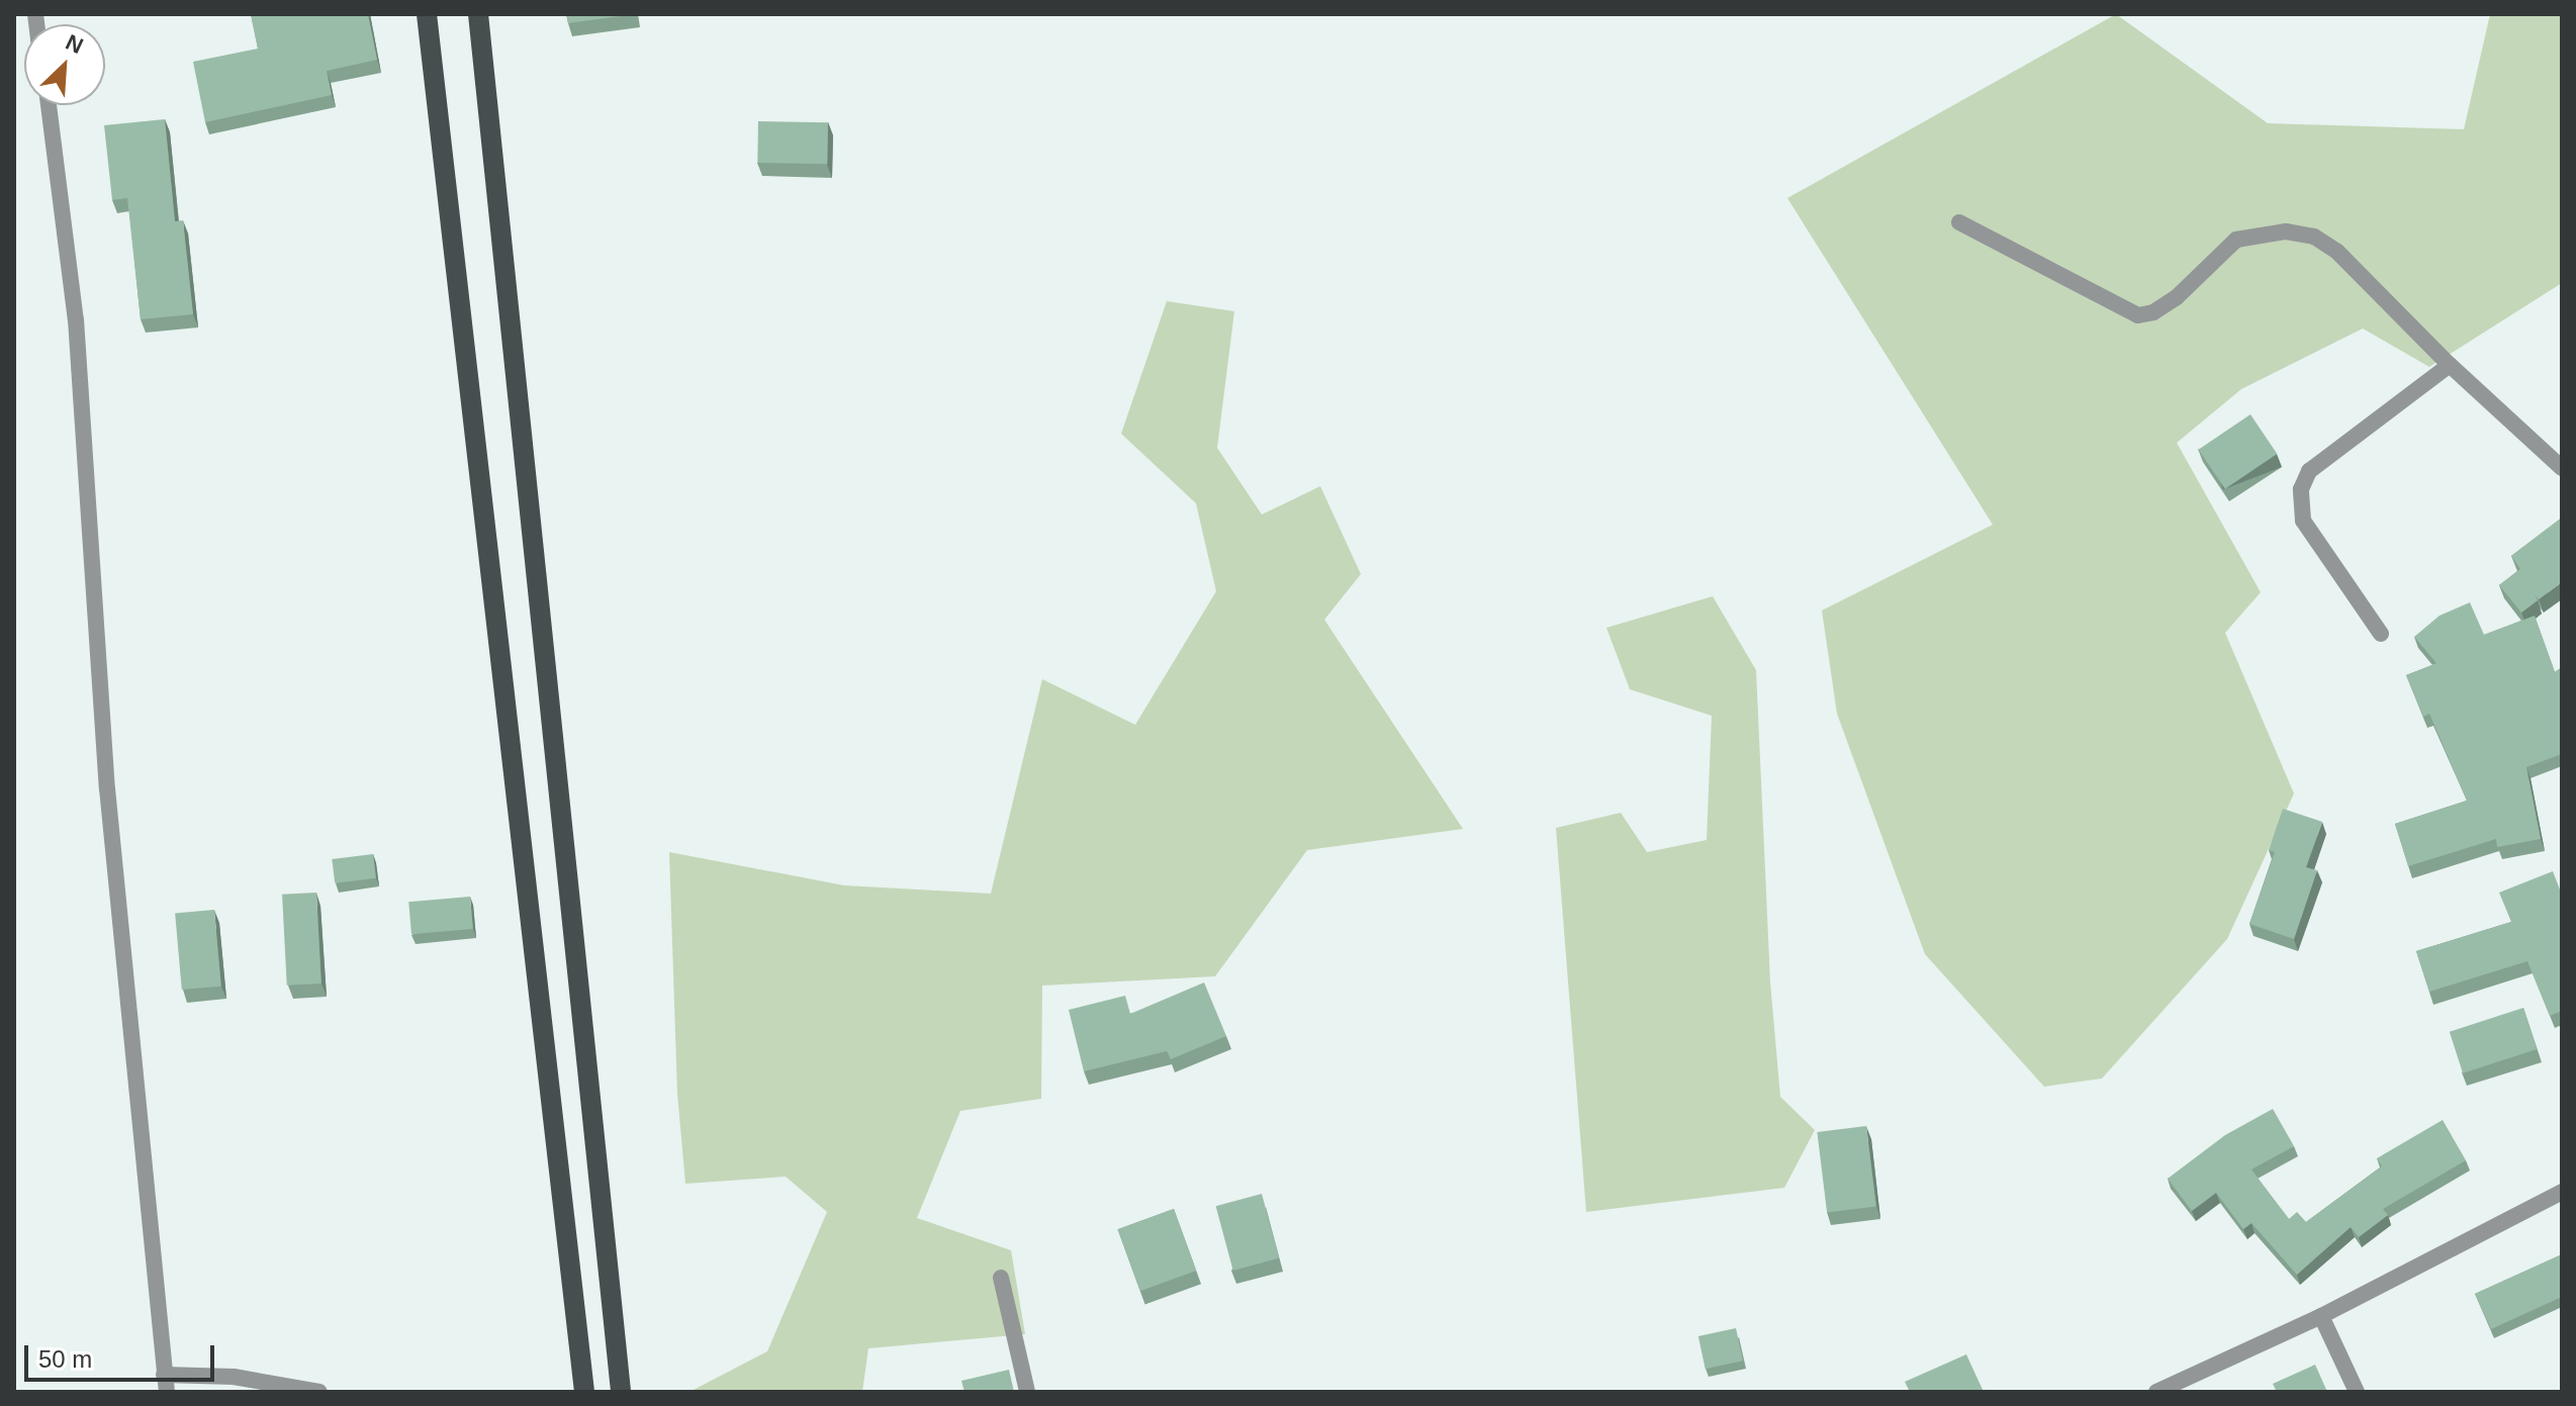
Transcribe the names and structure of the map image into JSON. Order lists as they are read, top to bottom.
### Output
{
  "scale_bar": "50 m",
  "north": "top right"
}
